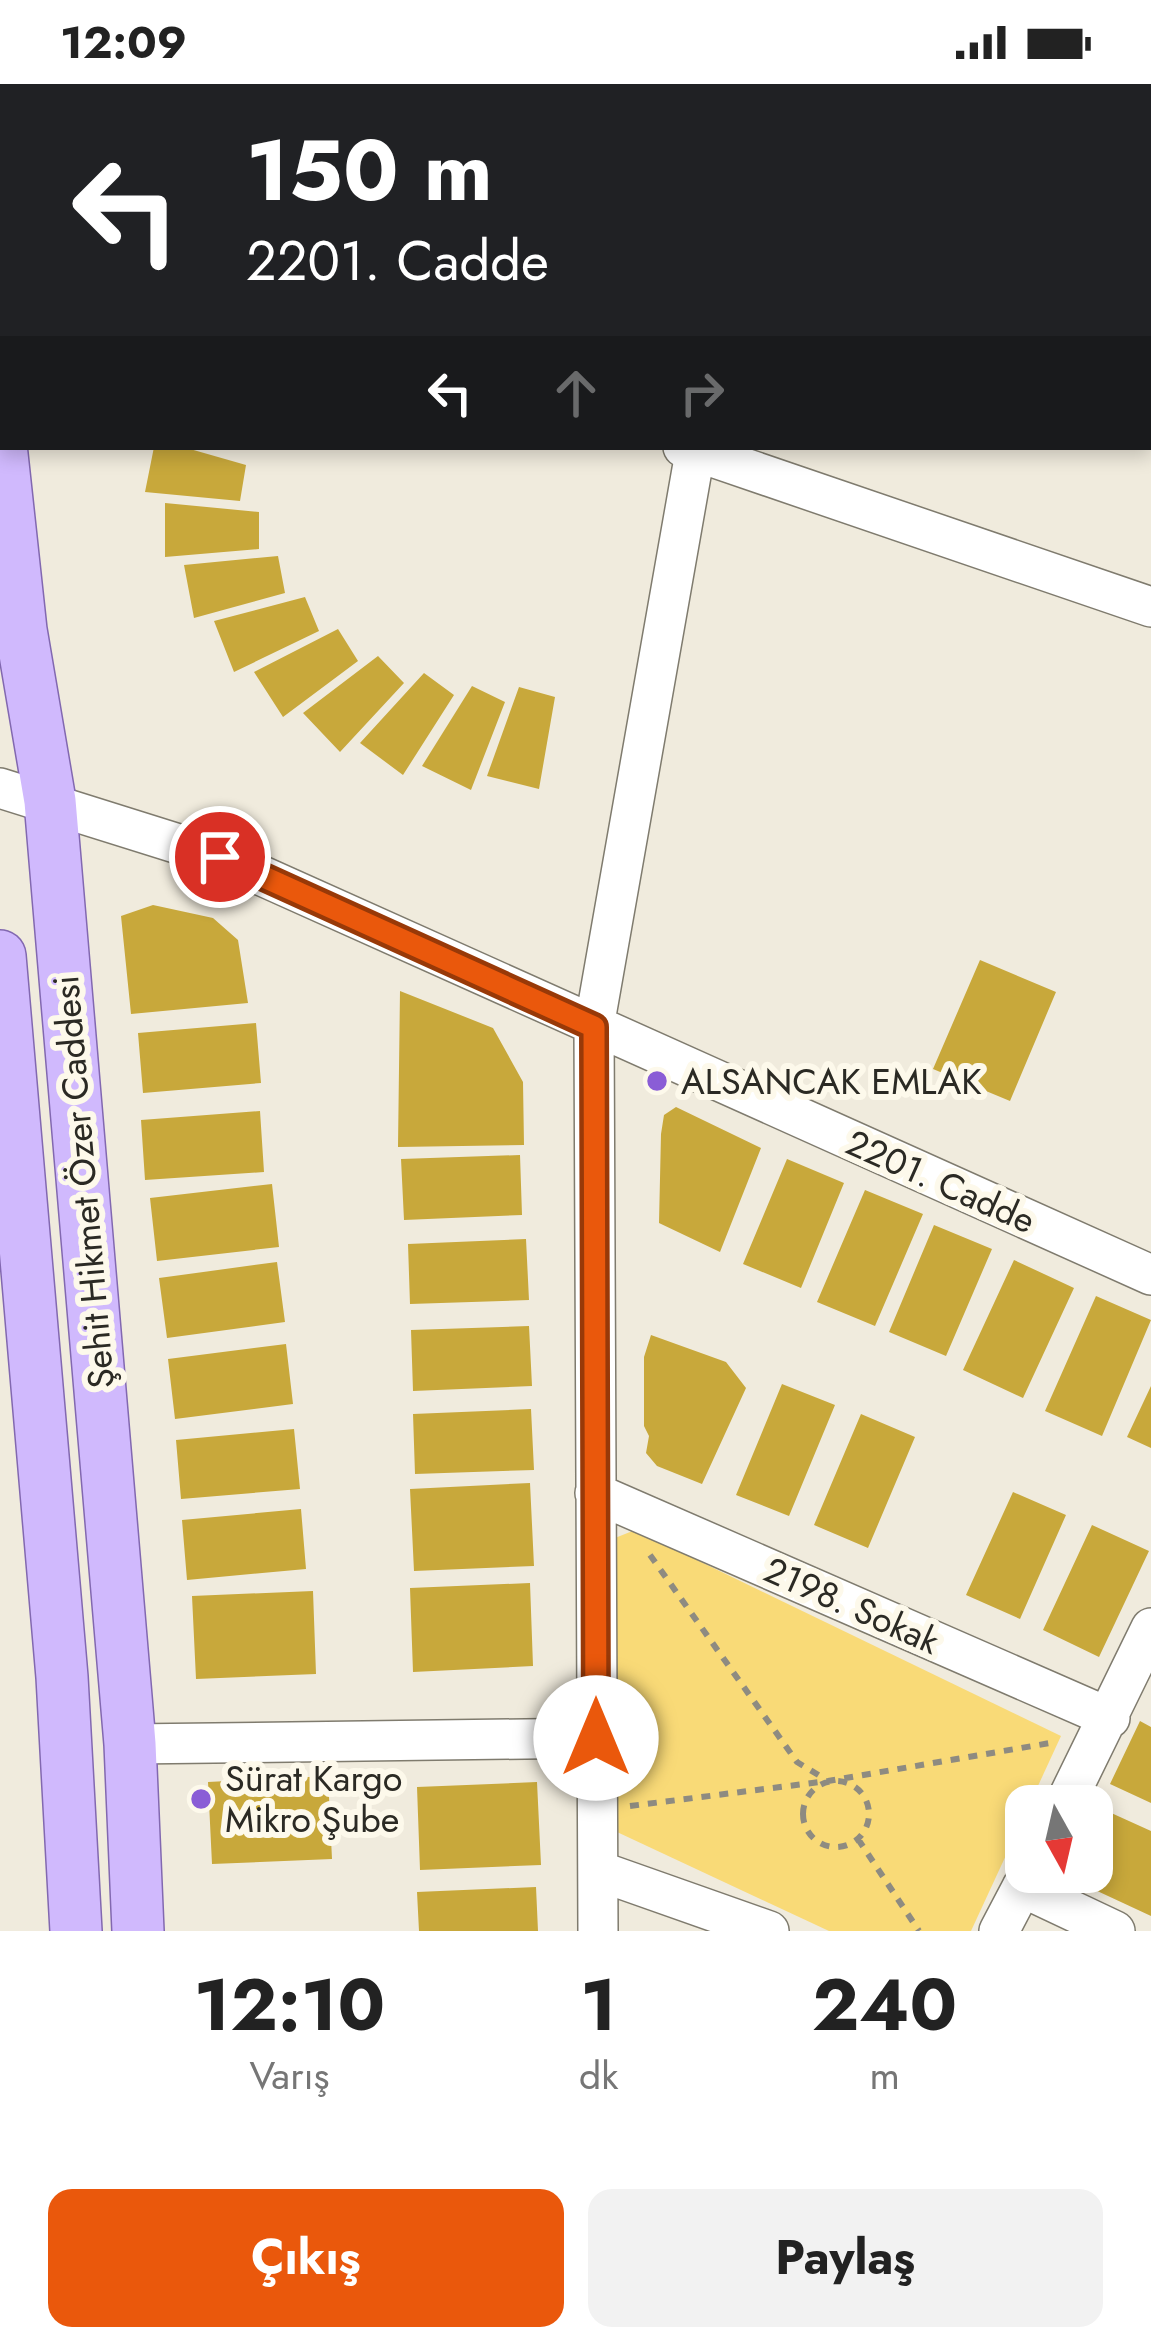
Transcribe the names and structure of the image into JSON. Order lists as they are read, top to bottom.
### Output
{
  "streets": {
    "main road": ["Şehit Hikmet Özer Caddesi"],
    "street": ["2201. Cadde", "2198. Sokak"]
  },
  "crossings": [
    ["2201. Cadde", "Şehit Hikmet Özer Caddesi"]
  ],
  "places": ["ALSANCAK EMLAK", "Sürat Kargo Mikro Şube"],
  "north": "bottom",
  "page": {
    "status": "12:09",
    "turn": ["150 m", "2201. Cadde"],
    "eta": [
      "12:10",
      "Varış",
      "1",
      "dk",
      "240",
      "m"
    ],
    "buttons": ["Çıkış", "Paylaş"]
  }
}
